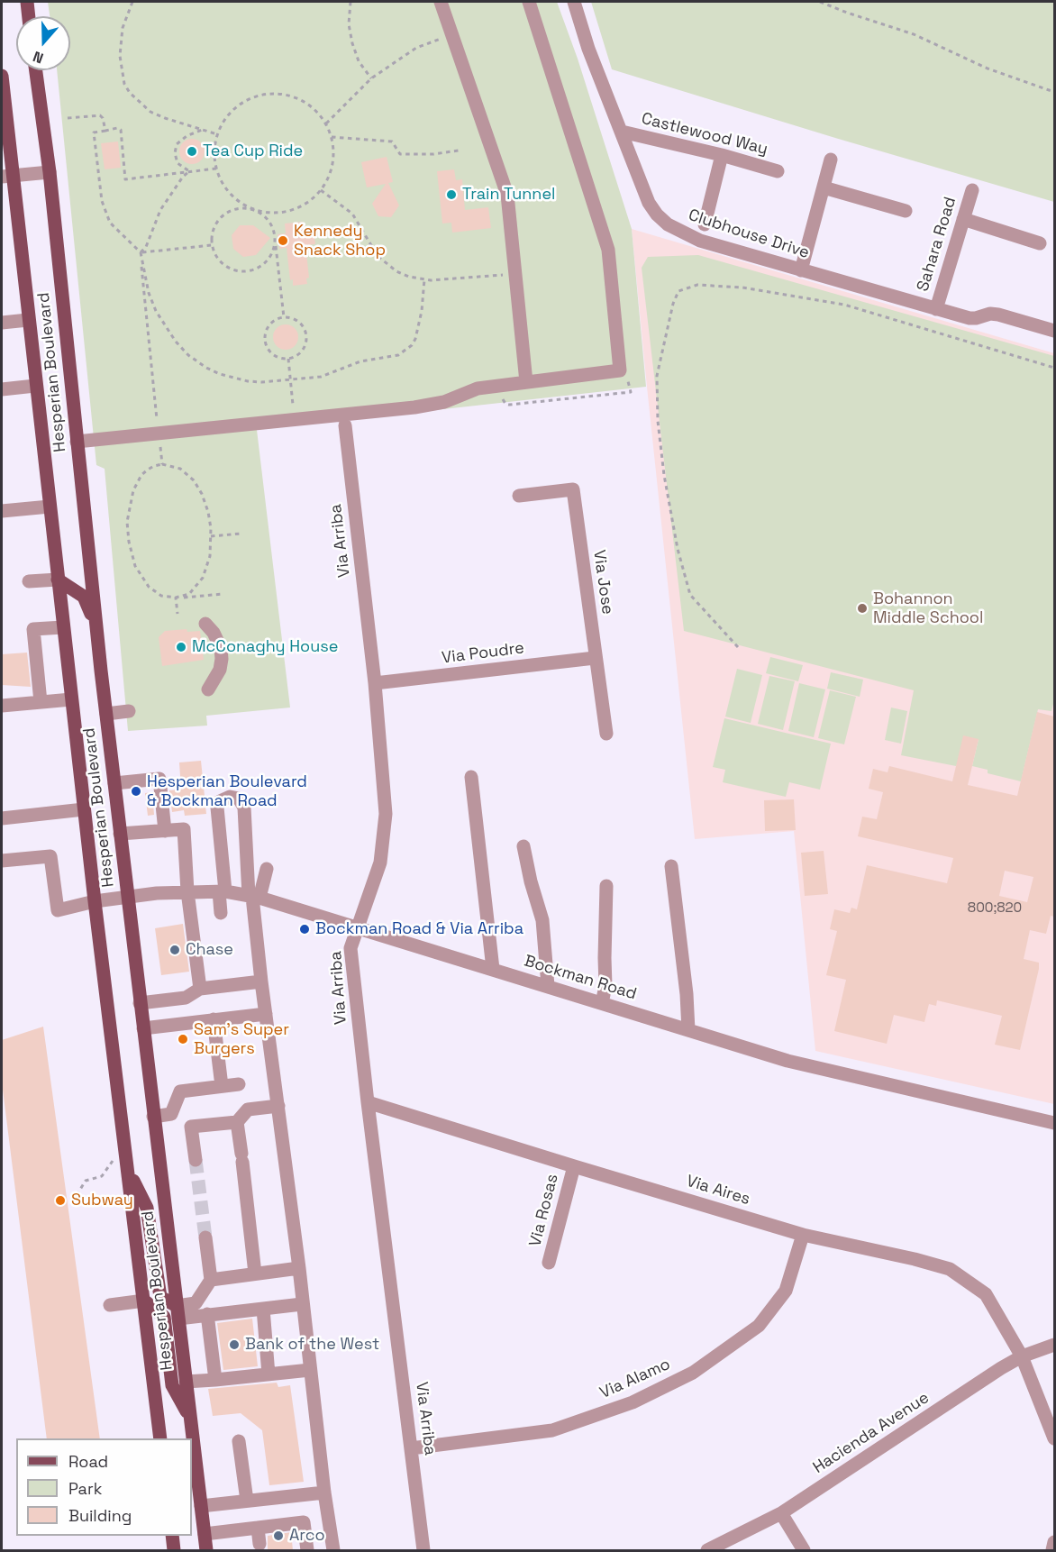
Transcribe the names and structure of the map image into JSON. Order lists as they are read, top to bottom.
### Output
{
  "streets": {
    "main road": ["Hesperian Boulevard"],
    "street": [
      "Castlewood Way",
      "Clubhouse Drive",
      "Sahara Road",
      "Via Arriba",
      "Via Jose",
      "Via Poudre",
      "Bockman Road",
      "Via Aires",
      "Via Rosas",
      "Via Alamo",
      "Hacienda Avenue"
    ]
  },
  "crossings": [
    ["Castlewood Way", "Clubhouse Drive"],
    ["Clubhouse Drive", "Sahara Road"],
    ["Hesperian Boulevard", "Bockman Road"],
    ["Via Arriba", "Via Poudre"],
    ["Via Arriba", "Bockman Road"],
    ["Via Arriba", "Via Aires"],
    ["Via Arriba", "Via Alamo"],
    ["Via Jose", "Via Poudre"],
    ["Via Aires", "Via Rosas"],
    ["Via Aires", "Via Alamo"],
    ["Via Aires", "Hacienda Avenue"]
  ],
  "places": [
    "Tea Cup Ride",
    "Train Tunnel",
    "Kennedy Snack Shop",
    "Bohannon Middle School",
    "McConaghy House",
    "Hesperian Boulevard & Bockman Road",
    "Bockman Road & Via Arriba",
    "Chase",
    "Sam's Super Burgers",
    "Subway",
    "Bank of the West",
    "Arco"
  ],
  "house_numbers": ["800;820"],
  "legend": ["Road", "Park", "Building"],
  "north": "bottom"
}
